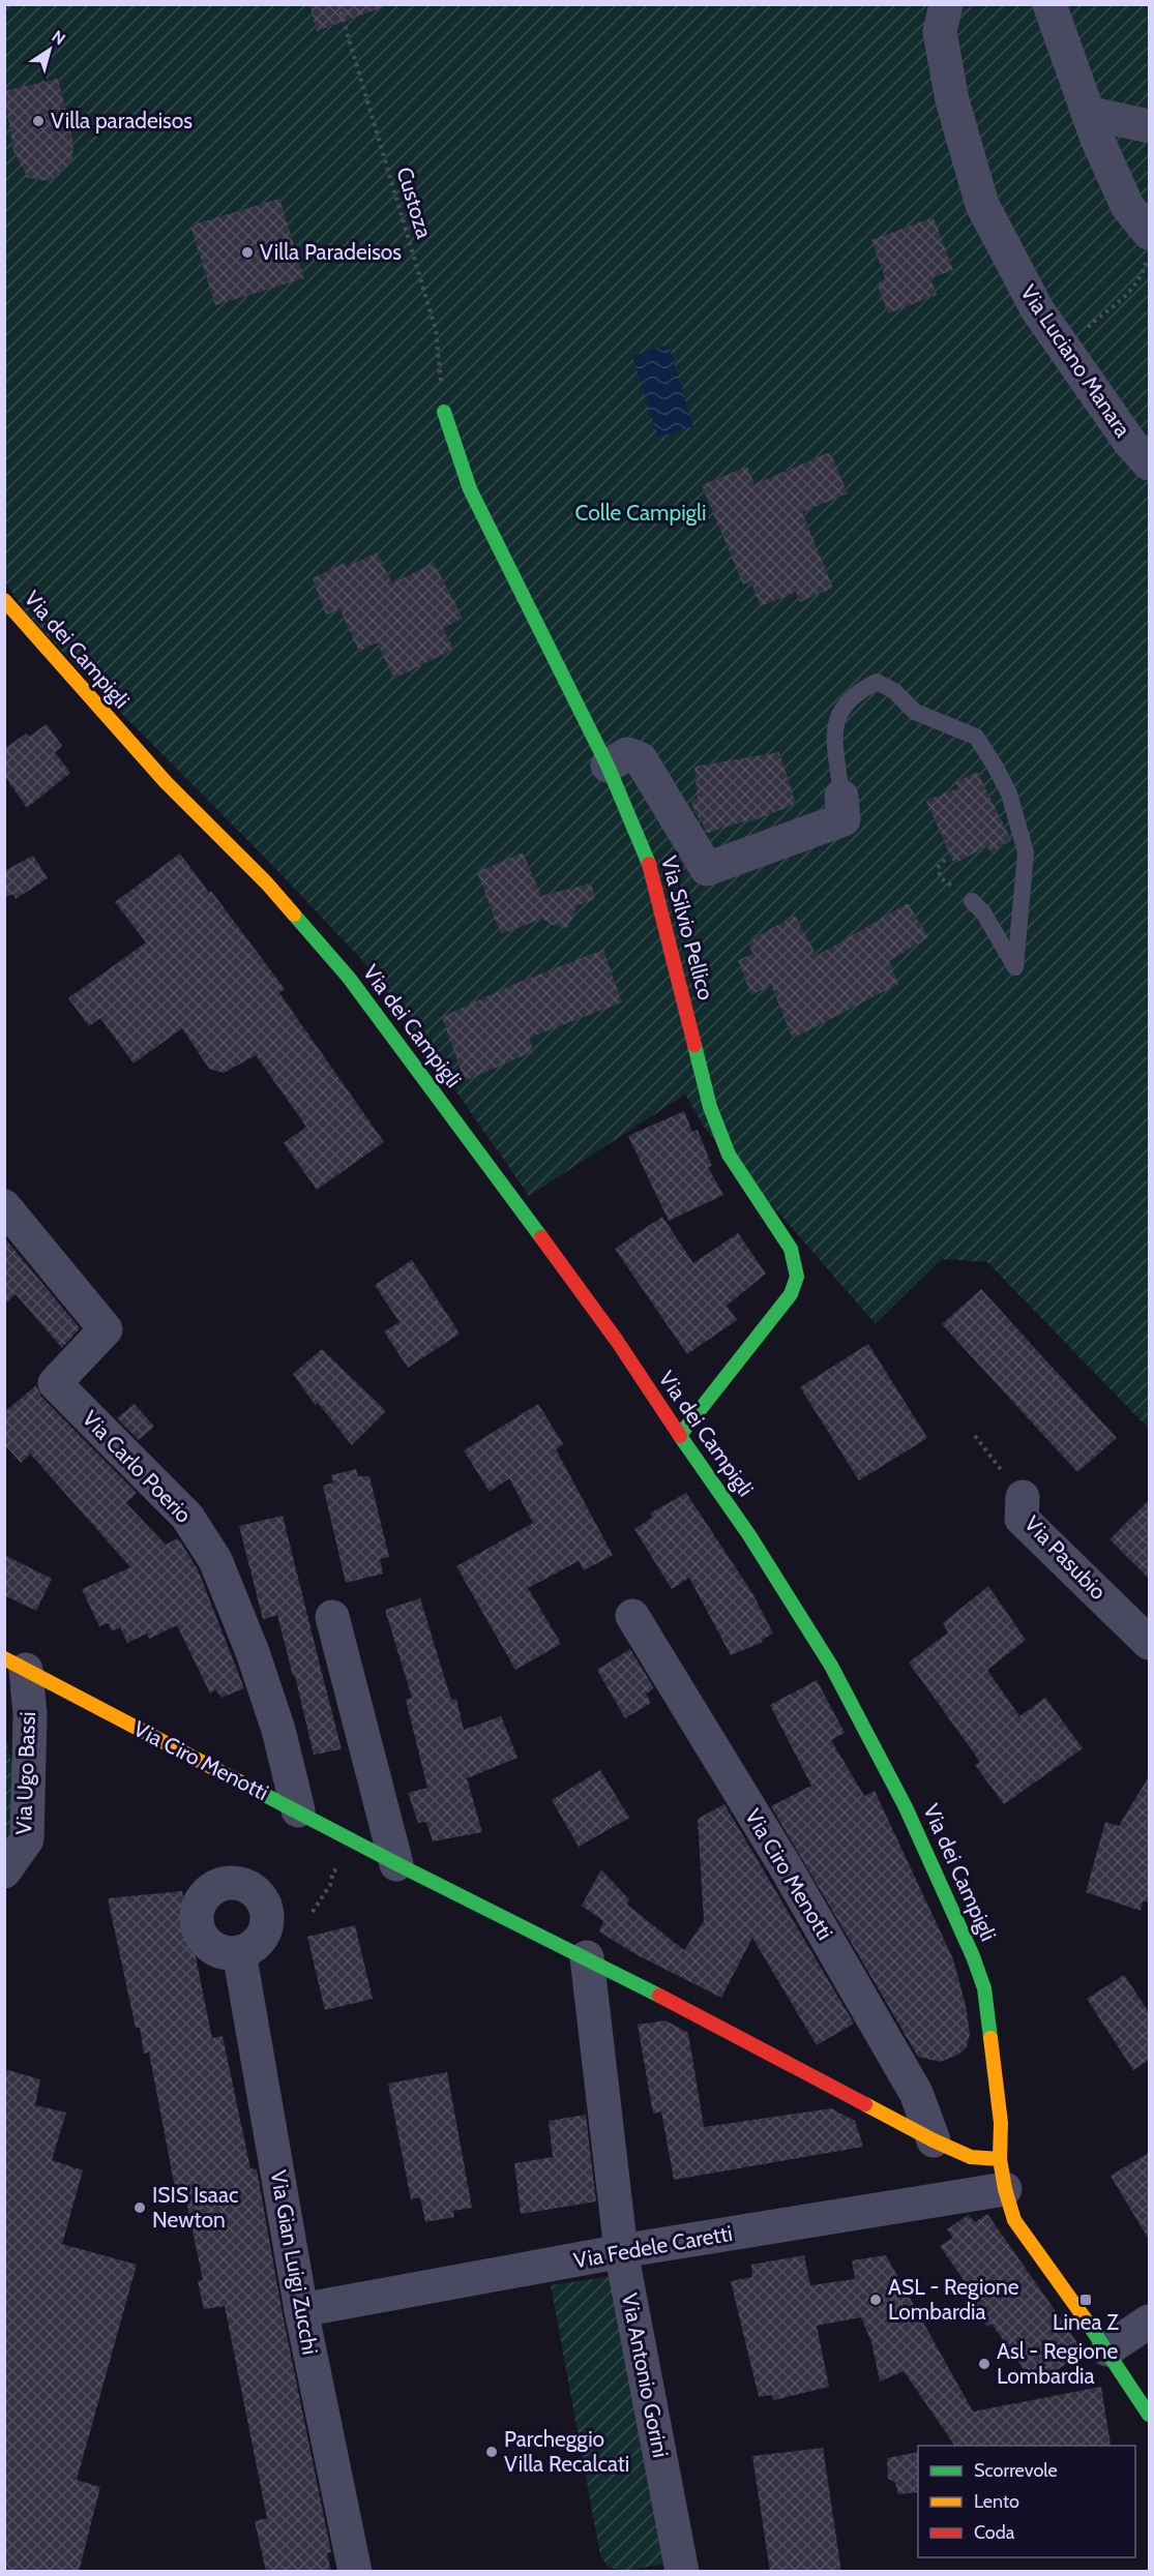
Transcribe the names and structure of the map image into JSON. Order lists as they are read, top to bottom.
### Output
{
  "streets": {
    "street": [
      "Via Luciano Manara",
      "Via dei Campigli",
      "Via Silvio Pellico",
      "Via Carlo Poerio",
      "Via Pasubio",
      "Via Ciro Menotti",
      "Via Ugo Bassi",
      "Via Fedele Caretti",
      "Via Gian Luigi Zucchi",
      "Via Antonio Gorini"
    ],
    "path": ["Custoza"]
  },
  "crossings": [
    ["Custoza", "Via Silvio Pellico"],
    ["Via dei Campigli", "Via Silvio Pellico"],
    ["Via dei Campigli", "Via Ciro Menotti"],
    ["Via dei Campigli", "Via Fedele Caretti"],
    ["Via Carlo Poerio", "Via Ciro Menotti"],
    ["Via Ciro Menotti", "Via Ugo Bassi"],
    ["Via Ciro Menotti", "Via Fedele Caretti"],
    ["Via Ciro Menotti", "Via Antonio Gorini"],
    ["Via Fedele Caretti", "Via Gian Luigi Zucchi"],
    ["Via Fedele Caretti", "Via Antonio Gorini"]
  ],
  "parks": ["Colle Campigli"],
  "places": {
    "other": [
      "Villa paradeisos",
      "Villa Paradeisos",
      "ISIS Isaac Newton",
      "ASL - Regione Lombardia",
      "Asl - Regione Lombardia",
      "Parcheggio Villa Recalcati"
    ],
    "transit": ["Linea Z"]
  },
  "legend": ["Scorrevole", "Lento", "Coda"],
  "north": "top right"
}
